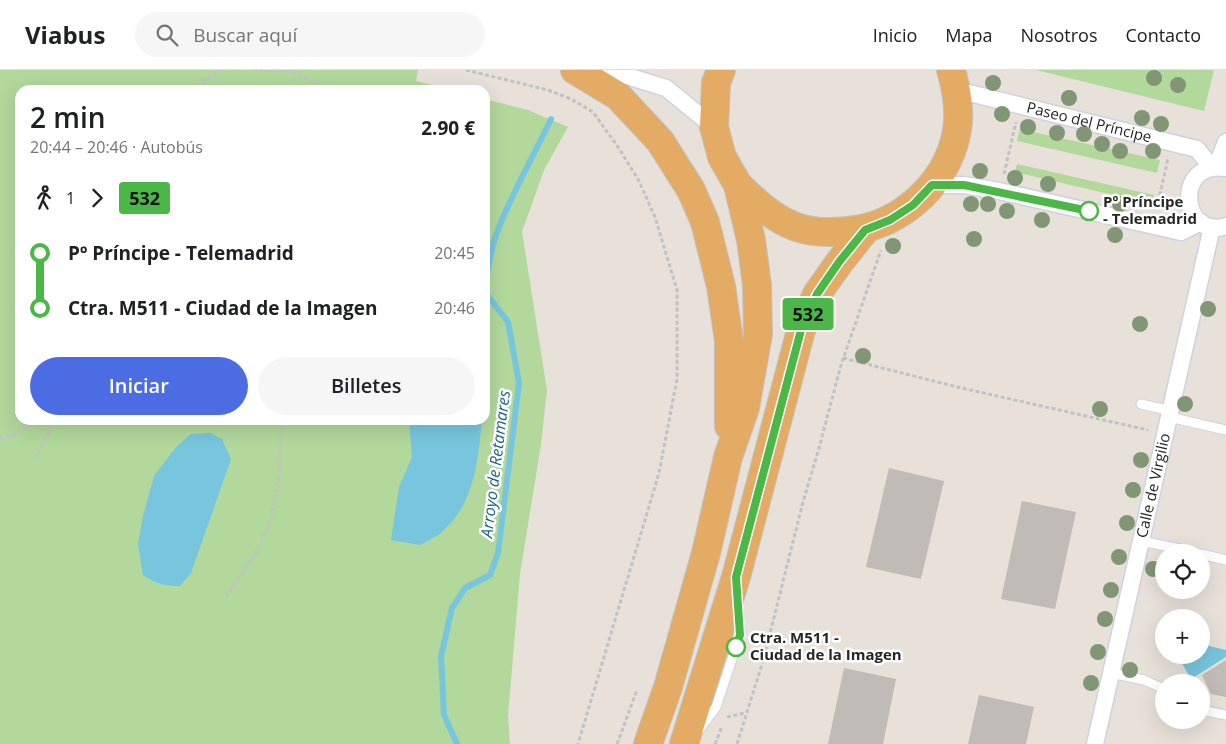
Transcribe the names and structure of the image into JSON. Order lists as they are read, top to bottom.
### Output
{
  "streets": {
    "street": ["Paseo del Príncipe", "Calle de Virgilio"]
  },
  "water": ["Arroyo de Retamares"],
  "places": ["Pº Príncipe - Telemadrid", "Ctra. M511 - Ciudad de la Imagen"],
  "lines": ["bus line 532"],
  "page": {
    "header": "Viabus",
    "search": "Buscar aquí",
    "nav": [
      "Inicio",
      "Mapa",
      "Nosotros",
      "Contacto"
    ],
    "on_map": "532",
    "heading": ["2 min", "20:44 – 20:46 · Autobús", "2.90 €"],
    "legs": ["1", "532"],
    "list": [
      {
        "name": "Pº Príncipe - Telemadrid",
        "value": "20:45"
      },
      {
        "name": "Ctra. M511 - Ciudad de la Imagen",
        "value": "20:46"
      }
    ],
    "buttons": ["Iniciar", "Billetes"],
    "map_buttons": ["+", "−"]
  }
}
